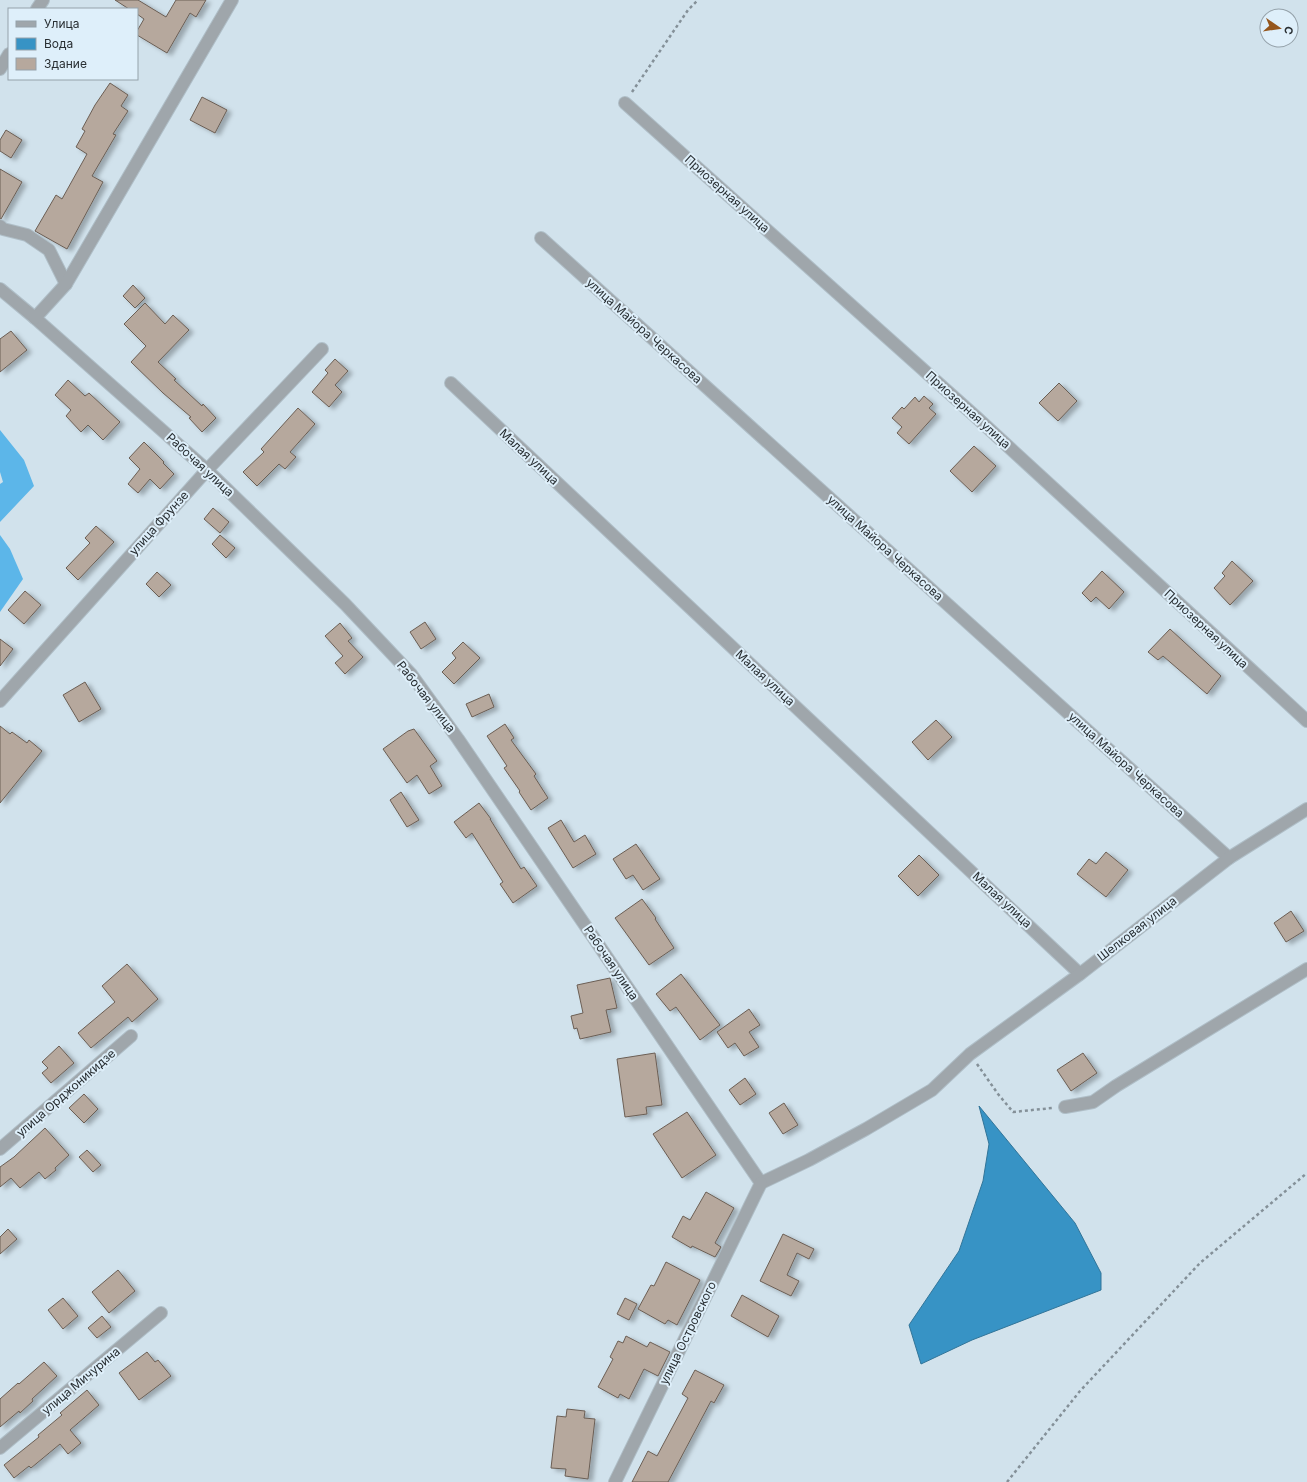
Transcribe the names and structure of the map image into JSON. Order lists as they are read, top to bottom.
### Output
{
  "streets": {
    "street": [
      "Приозерная улица",
      "улица Майора Черкасова",
      "Малая улица",
      "Рабочая улица",
      "улица Фрунзе",
      "Шелковая улица",
      "улица Орджоникидзе",
      "улица Островского",
      "улица Мичурина"
    ]
  },
  "crossings": [
    ["улица Майора Черкасова", "Шелковая улица"],
    ["Малая улица", "Шелковая улица"],
    ["Рабочая улица", "улица Фрунзе"],
    ["Рабочая улица", "Шелковая улица"],
    ["Рабочая улица", "улица Островского"],
    ["Шелковая улица", "улица Островского"]
  ],
  "legend": ["Улица", "Вода", "Здание"],
  "north": "right"
}
